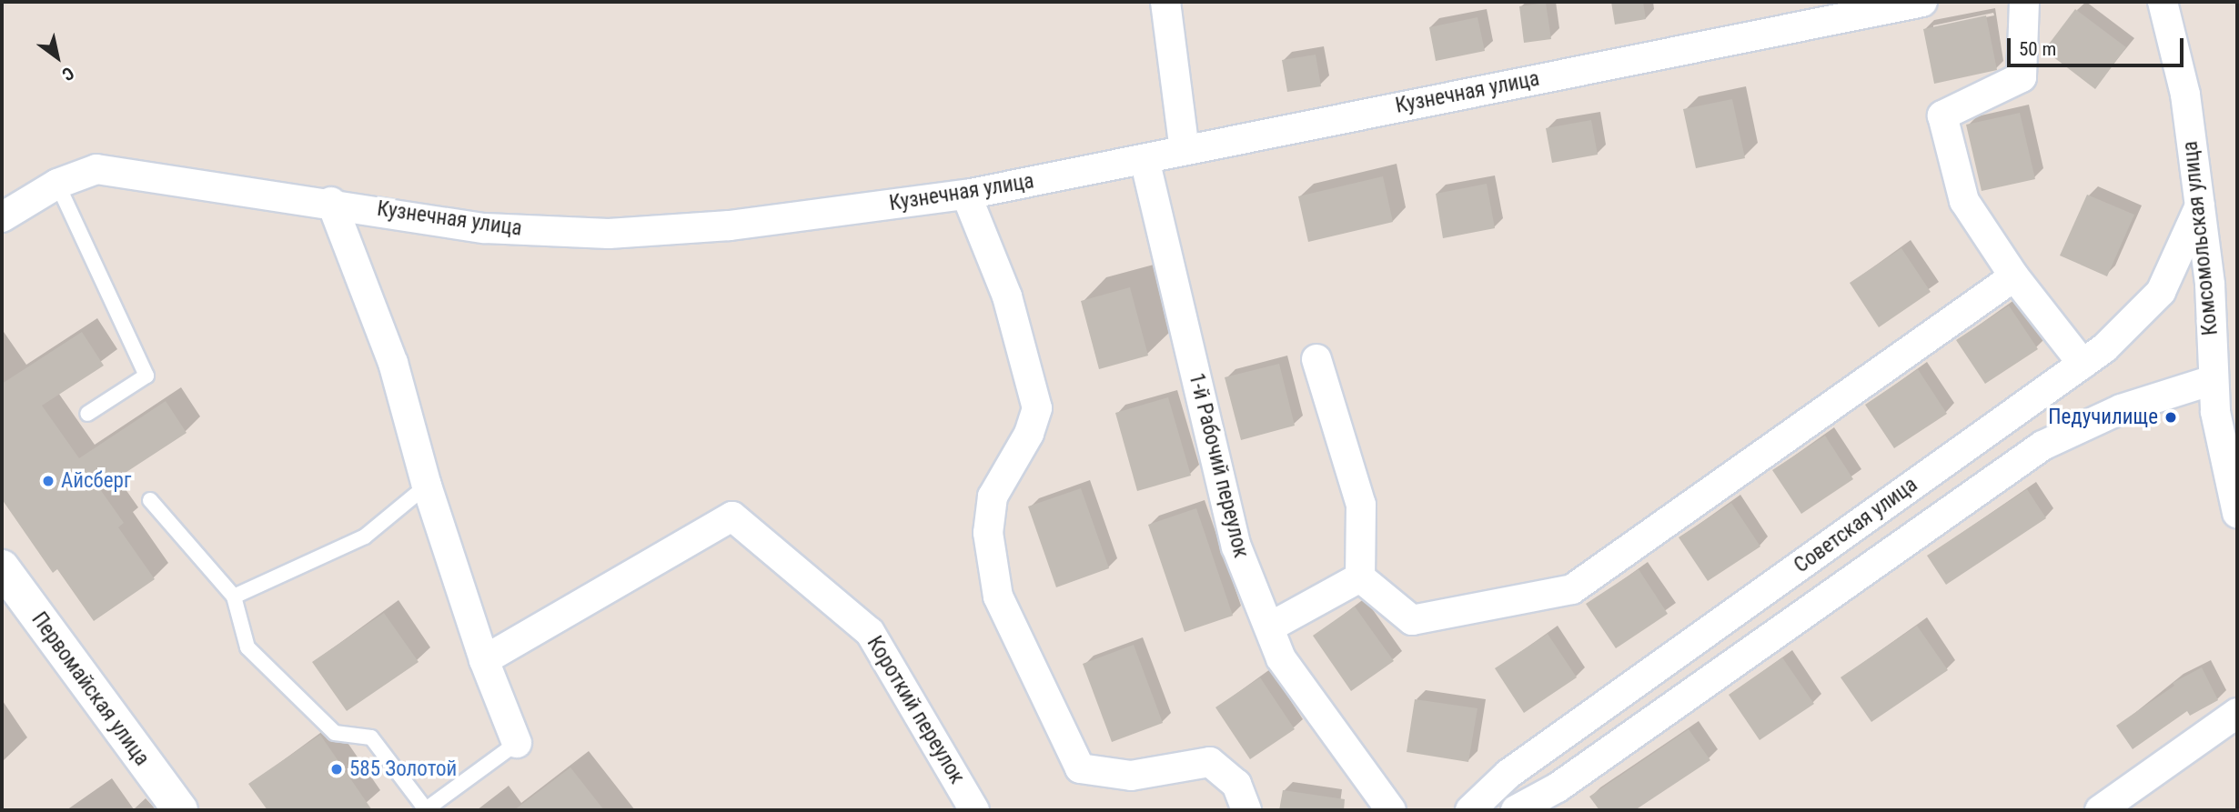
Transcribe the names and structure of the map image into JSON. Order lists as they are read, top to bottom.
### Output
{
  "streets": {
    "main road": ["Первомайская улица"],
    "street": [
      "Кузнечная улица",
      "Комсомольская улица",
      "1-й Рабочий переулок",
      "Советская улица",
      "Короткий переулок"
    ]
  },
  "crossings": [
    ["Кузнечная улица", "1-й Рабочий переулок"],
    ["Комсомольская улица", "Советская улица"]
  ],
  "places": ["Педучилище", "Айсберг", "585 Золотой"],
  "scale_bar": "50 m",
  "north": "bottom right"
}
